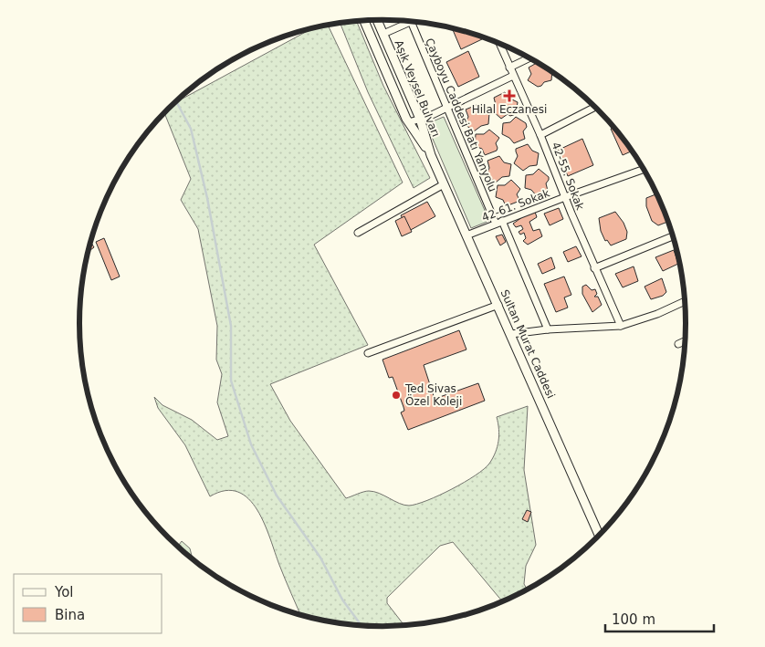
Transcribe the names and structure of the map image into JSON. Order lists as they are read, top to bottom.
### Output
{
  "streets": {
    "street": [
      "Aşık Veysel Bulvarı",
      "Çayboyu Caddesi Batı Yanyolu",
      "42-55. Sokak",
      "42-61. Sokak",
      "Sultan Murat Caddesi"
    ]
  },
  "crossings": [
    ["Aşık Veysel Bulvarı", "Sultan Murat Caddesi"],
    ["Çayboyu Caddesi Batı Yanyolu", "42-61. Sokak"],
    ["42-55. Sokak", "42-61. Sokak"],
    ["42-61. Sokak", "Sultan Murat Caddesi"]
  ],
  "places": {
    "health": ["Hilal Eczanesi"],
    "other": ["Ted Sivas Özel Koleji"]
  },
  "legend": ["Yol", "Bina"],
  "scale_bar": "100 m"
}
